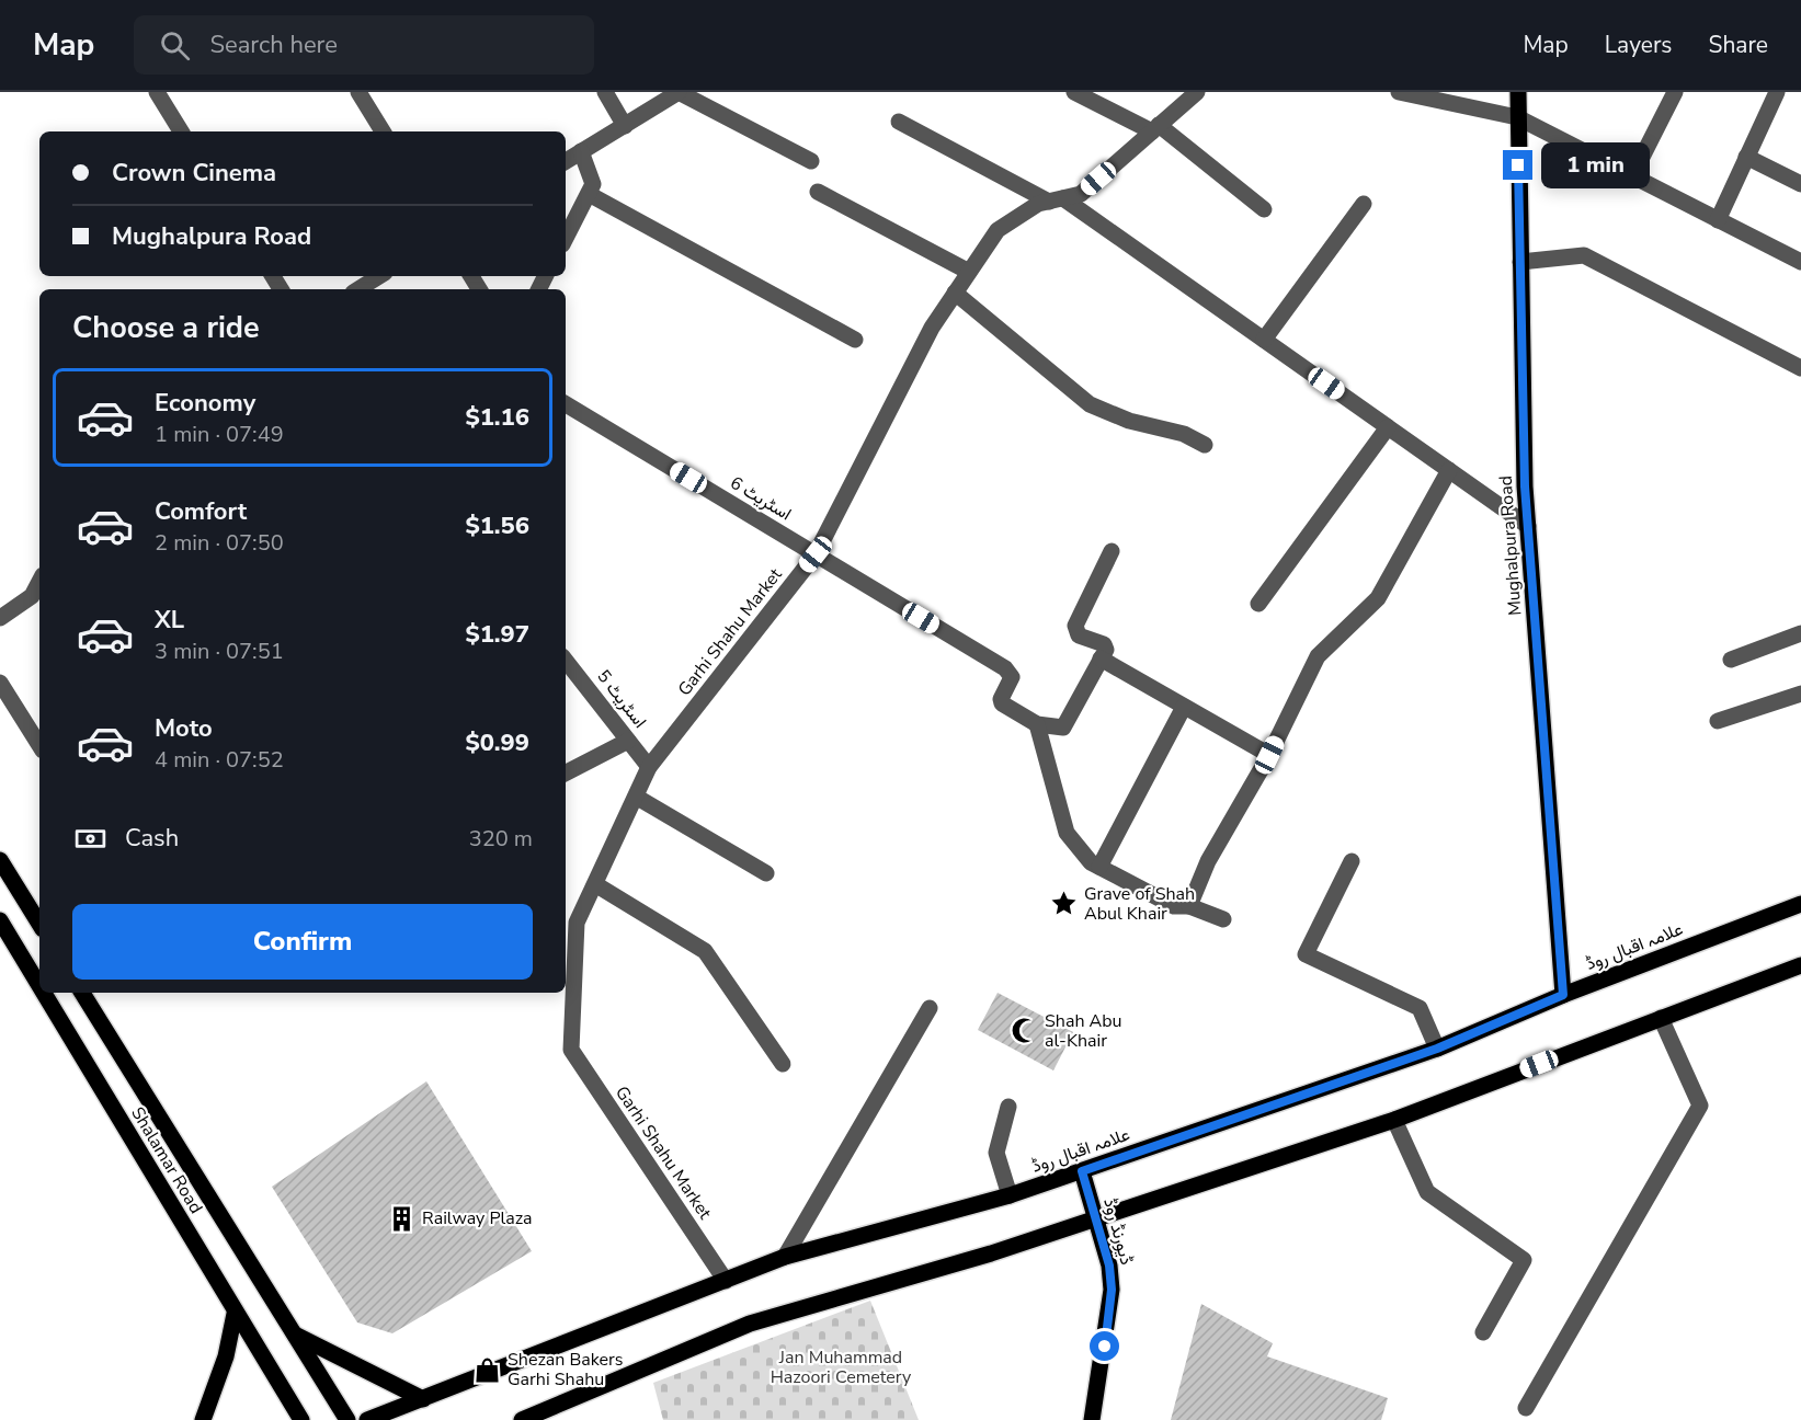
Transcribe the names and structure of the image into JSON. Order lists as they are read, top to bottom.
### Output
{
  "streets": {
    "main road": [
      "Mughalpura Road",
      "علامہ اقبال روڈ",
      "Shalamar Road",
      "ڈیورنڈ روڈ"
    ],
    "street": ["اسٹریٹ 6", "Garhi Shahu Market", "اسٹریٹ 5"]
  },
  "crossings": [
    ["اسٹریٹ 6", "Garhi Shahu Market"],
    ["Mughalpura Road", "علامہ اقبال روڈ"],
    ["Garhi Shahu Market", "اسٹریٹ 5"],
    ["Garhi Shahu Market", "علامہ اقبال روڈ"],
    ["علامہ اقبال روڈ", "ڈیورنڈ روڈ"]
  ],
  "parks": ["Jan Muhammad Hazoori Cemetery"],
  "places": {
    "place": ["Grave of Shah Abul Khair"],
    "mosque": ["Shah Abu al-Khair"],
    "building": ["Railway Plaza"],
    "shop": ["Shezan Bakers Garhi Shahu"]
  },
  "page": {
    "header": "Map",
    "search": "Search here",
    "nav": ["Map", "Layers", "Share"],
    "banner": ["Crown Cinema", "Mughalpura Road"],
    "bubble": "1 min",
    "heading": "Choose a ride",
    "list": [
      {
        "name": "Economy",
        "note": "1 min · 07:49",
        "value": "$1.16"
      },
      {
        "name": "Comfort",
        "note": "2 min · 07:50",
        "value": "$1.56"
      },
      {
        "name": "XL",
        "note": "3 min · 07:51",
        "value": "$1.97"
      },
      {
        "name": "Moto",
        "note": "4 min · 07:52",
        "value": "$0.99"
      }
    ],
    "pay": ["Cash", "320 m"],
    "buttons": "Confirm"
  }
}
